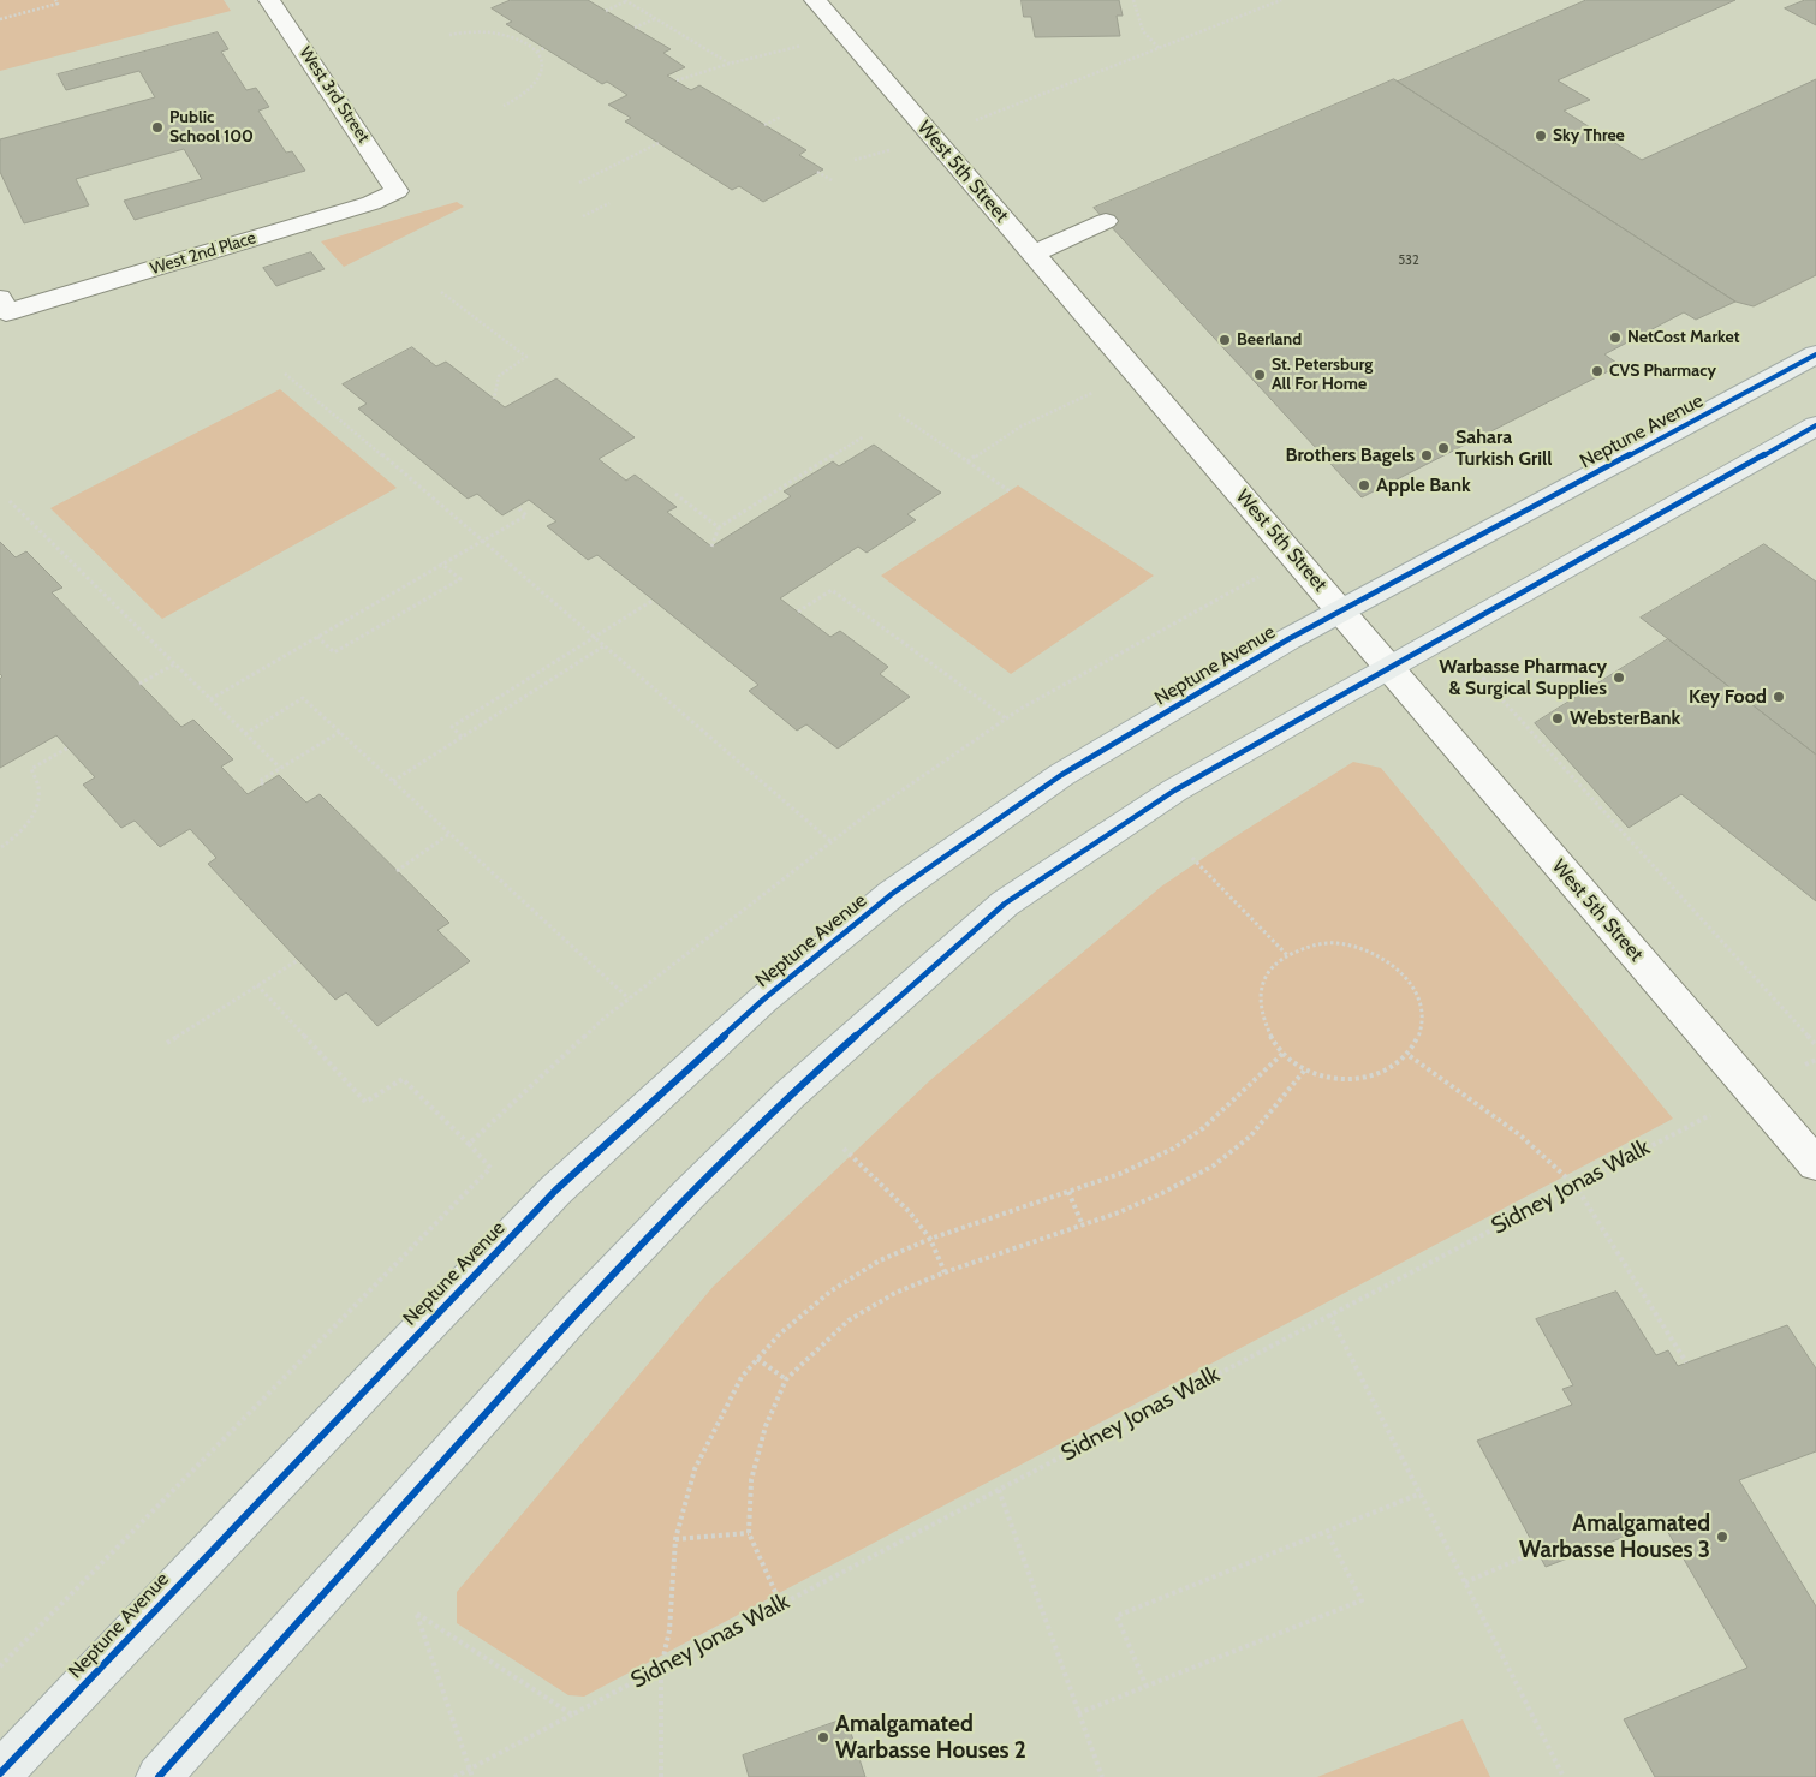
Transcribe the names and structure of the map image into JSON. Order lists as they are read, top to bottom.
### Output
{
  "streets": {
    "main road": ["Neptune Avenue"],
    "street": ["West 3rd Street", "West 5th Street", "West 2nd Place"],
    "path": ["Sidney Jonas Walk"]
  },
  "crossings": [
    ["West 3rd Street", "West 2nd Place"],
    ["West 5th Street", "Neptune Avenue"]
  ],
  "places": [
    "Public School 100",
    "Sky Three",
    "NetCost Market",
    "Beerland",
    "CVS Pharmacy",
    "St. Petersburg All For Home",
    "Sahara Turkish Grill",
    "Brothers Bagels",
    "Apple Bank",
    "Warbasse Pharmacy & Surgical Supplies",
    "Key Food",
    "WebsterBank",
    "Amalgamated Warbasse Houses 3",
    "Amalgamated Warbasse Houses 2"
  ],
  "house_numbers": ["532"]
}
